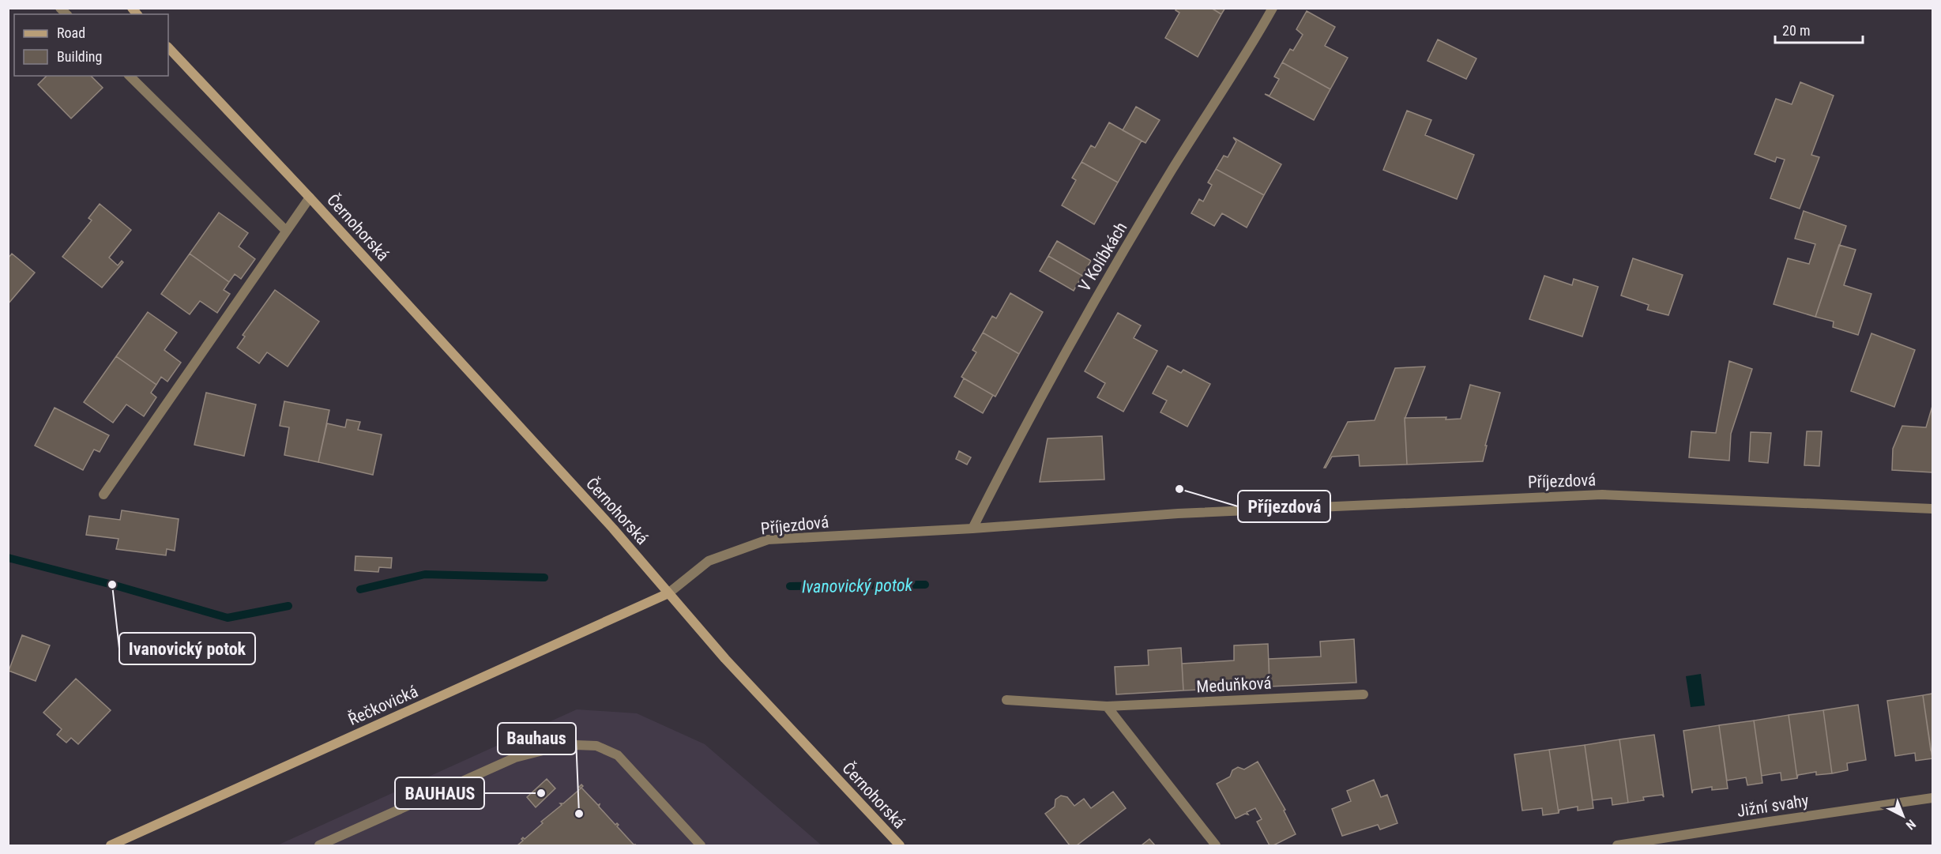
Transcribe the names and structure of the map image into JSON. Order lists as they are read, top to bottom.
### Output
{
  "streets": {
    "street": [
      "Černohorská",
      "V Kolíbkách",
      "Příjezdová",
      "Meduňková",
      "Řečkovická",
      "Jižní svahy"
    ]
  },
  "crossings": [
    ["Černohorská", "Příjezdová"],
    ["Černohorská", "Řečkovická"],
    ["V Kolíbkách", "Příjezdová"],
    ["Příjezdová", "Řečkovická"]
  ],
  "water": ["Ivanovický potok"],
  "places": [
    "Příjezdová",
    "Ivanovický potok",
    "BAUHAUS",
    "Bauhaus"
  ],
  "legend": ["Road", "Building"],
  "scale_bar": "20 m",
  "north": "bottom right"
}
